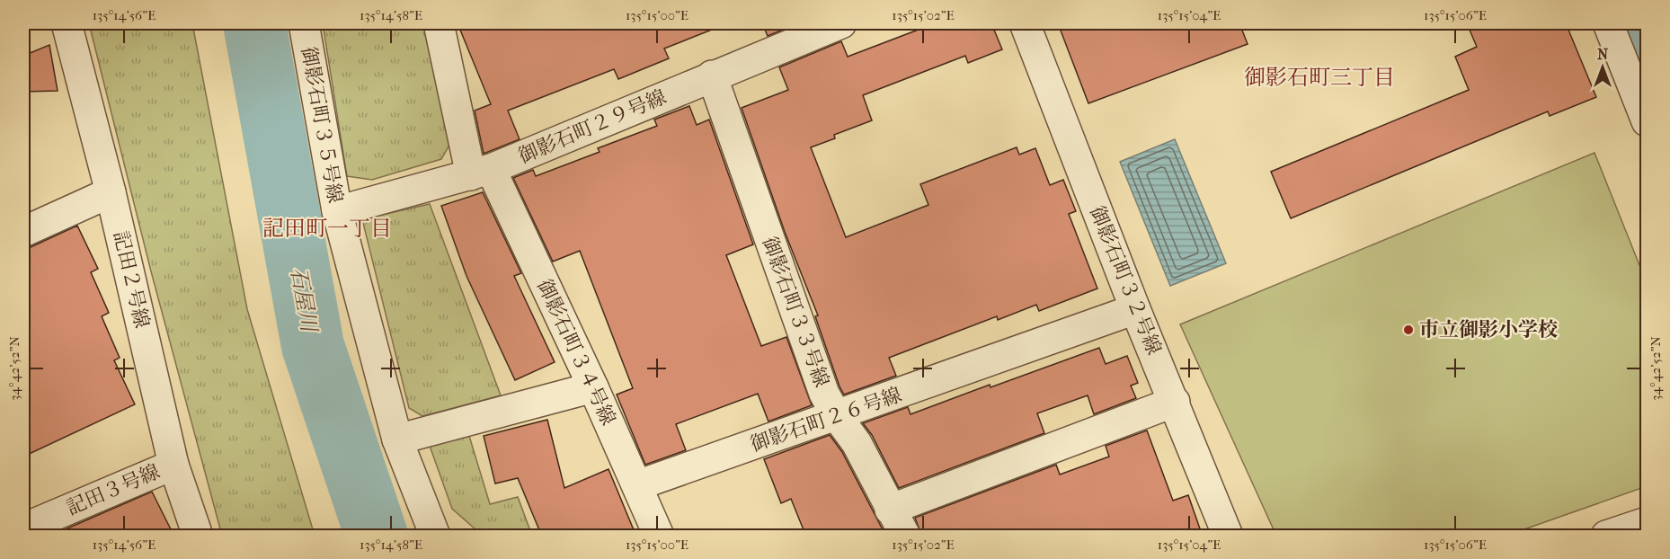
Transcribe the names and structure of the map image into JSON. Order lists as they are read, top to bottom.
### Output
{
  "streets": {
    "street": [
      "御影石町３５号線",
      "御影石町２９号線",
      "記田２号線",
      "御影石町３２号線",
      "御影石町３３号線",
      "御影石町３４号線",
      "御影石町２６号線",
      "記田３号線"
    ]
  },
  "crossings": [
    ["御影石町３５号線", "御影石町２９号線"],
    ["御影石町２９号線", "御影石町３３号線"],
    ["御影石町２９号線", "御影石町３４号線"],
    ["記田２号線", "記田３号線"],
    ["御影石町３２号線", "御影石町２６号線"],
    ["御影石町３３号線", "御影石町２６号線"],
    ["御影石町３４号線", "御影石町２６号線"]
  ],
  "districts": ["御影石町三丁目", "記田町一丁目"],
  "water": ["石屋川"],
  "places": ["市立御影小学校"],
  "north": "top",
  "coordinates": [
    "135°14'56\"E",
    "135°14'58\"E",
    "135°15'00\"E",
    "135°15'02\"E",
    "135°15'04\"E",
    "135°15'06\"E",
    "34°42'52\"N"
  ]
}
